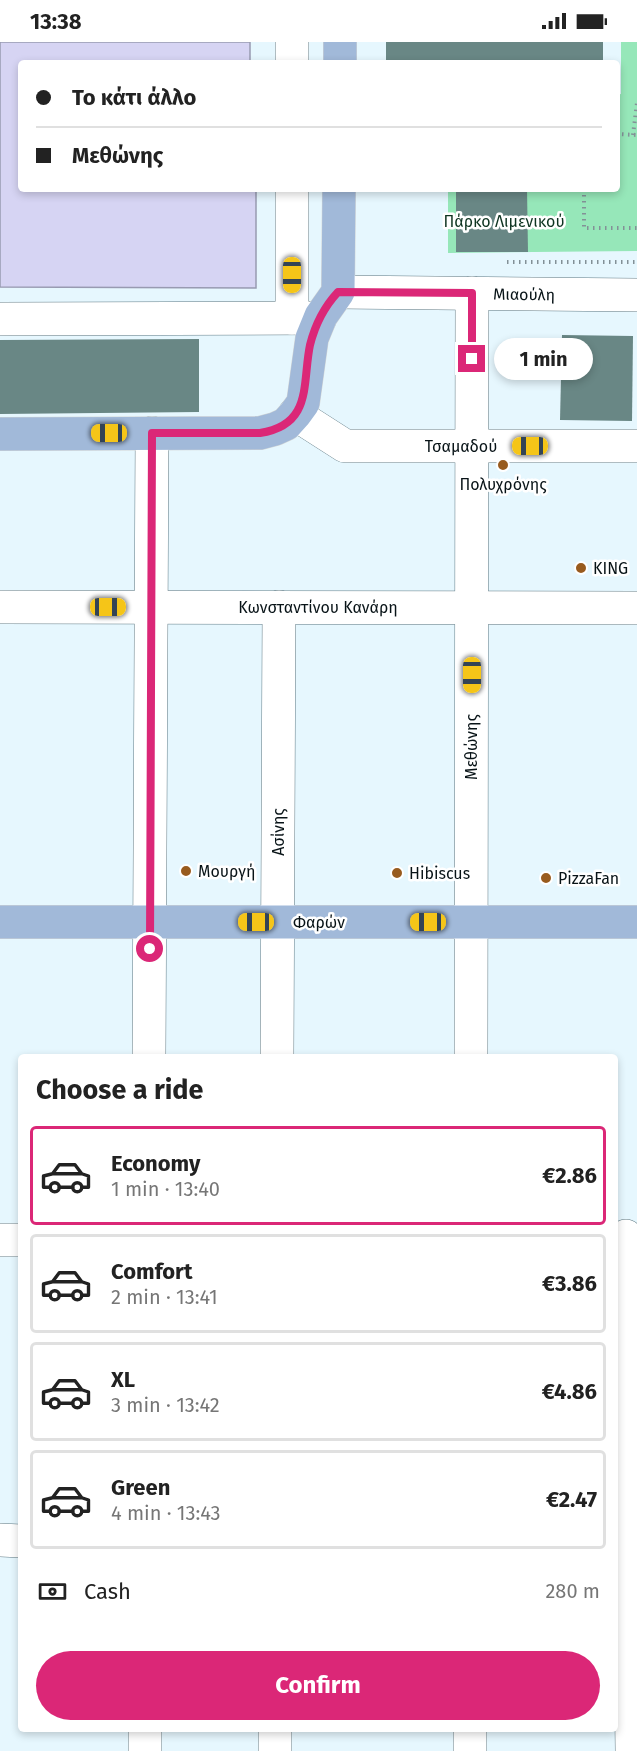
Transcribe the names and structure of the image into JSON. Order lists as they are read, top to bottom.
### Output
{
  "streets": {
    "main road": ["Φαρών"],
    "street": [
      "Μιαούλη",
      "Τσαμαδού",
      "Κωνσταντίνου Κανάρη",
      "Μεθώνης",
      "Ασίνης"
    ]
  },
  "crossings": [
    ["Μιαούλη", "Μεθώνης"],
    ["Τσαμαδού", "Μεθώνης"],
    ["Κωνσταντίνου Κανάρη", "Μεθώνης"],
    ["Κωνσταντίνου Κανάρη", "Ασίνης"],
    ["Μεθώνης", "Φαρών"],
    ["Ασίνης", "Φαρών"]
  ],
  "parks": ["Πάρκο Λιμενικού"],
  "places": [
    "Πολυχρόνης",
    "KING",
    "Μουργή",
    "Hibiscus",
    "PizzaFan"
  ],
  "page": {
    "status": "13:38",
    "banner": ["Το κάτι άλλο", "Μεθώνης"],
    "bubble": "1 min",
    "heading": "Choose a ride",
    "list": [
      {
        "name": "Economy",
        "note": "1 min · 13:40",
        "value": "€2.86"
      },
      {
        "name": "Comfort",
        "note": "2 min · 13:41",
        "value": "€3.86"
      },
      {
        "name": "XL",
        "note": "3 min · 13:42",
        "value": "€4.86"
      },
      {
        "name": "Green",
        "note": "4 min · 13:43",
        "value": "€2.47"
      }
    ],
    "pay": ["Cash", "280 m"],
    "buttons": "Confirm"
  }
}
